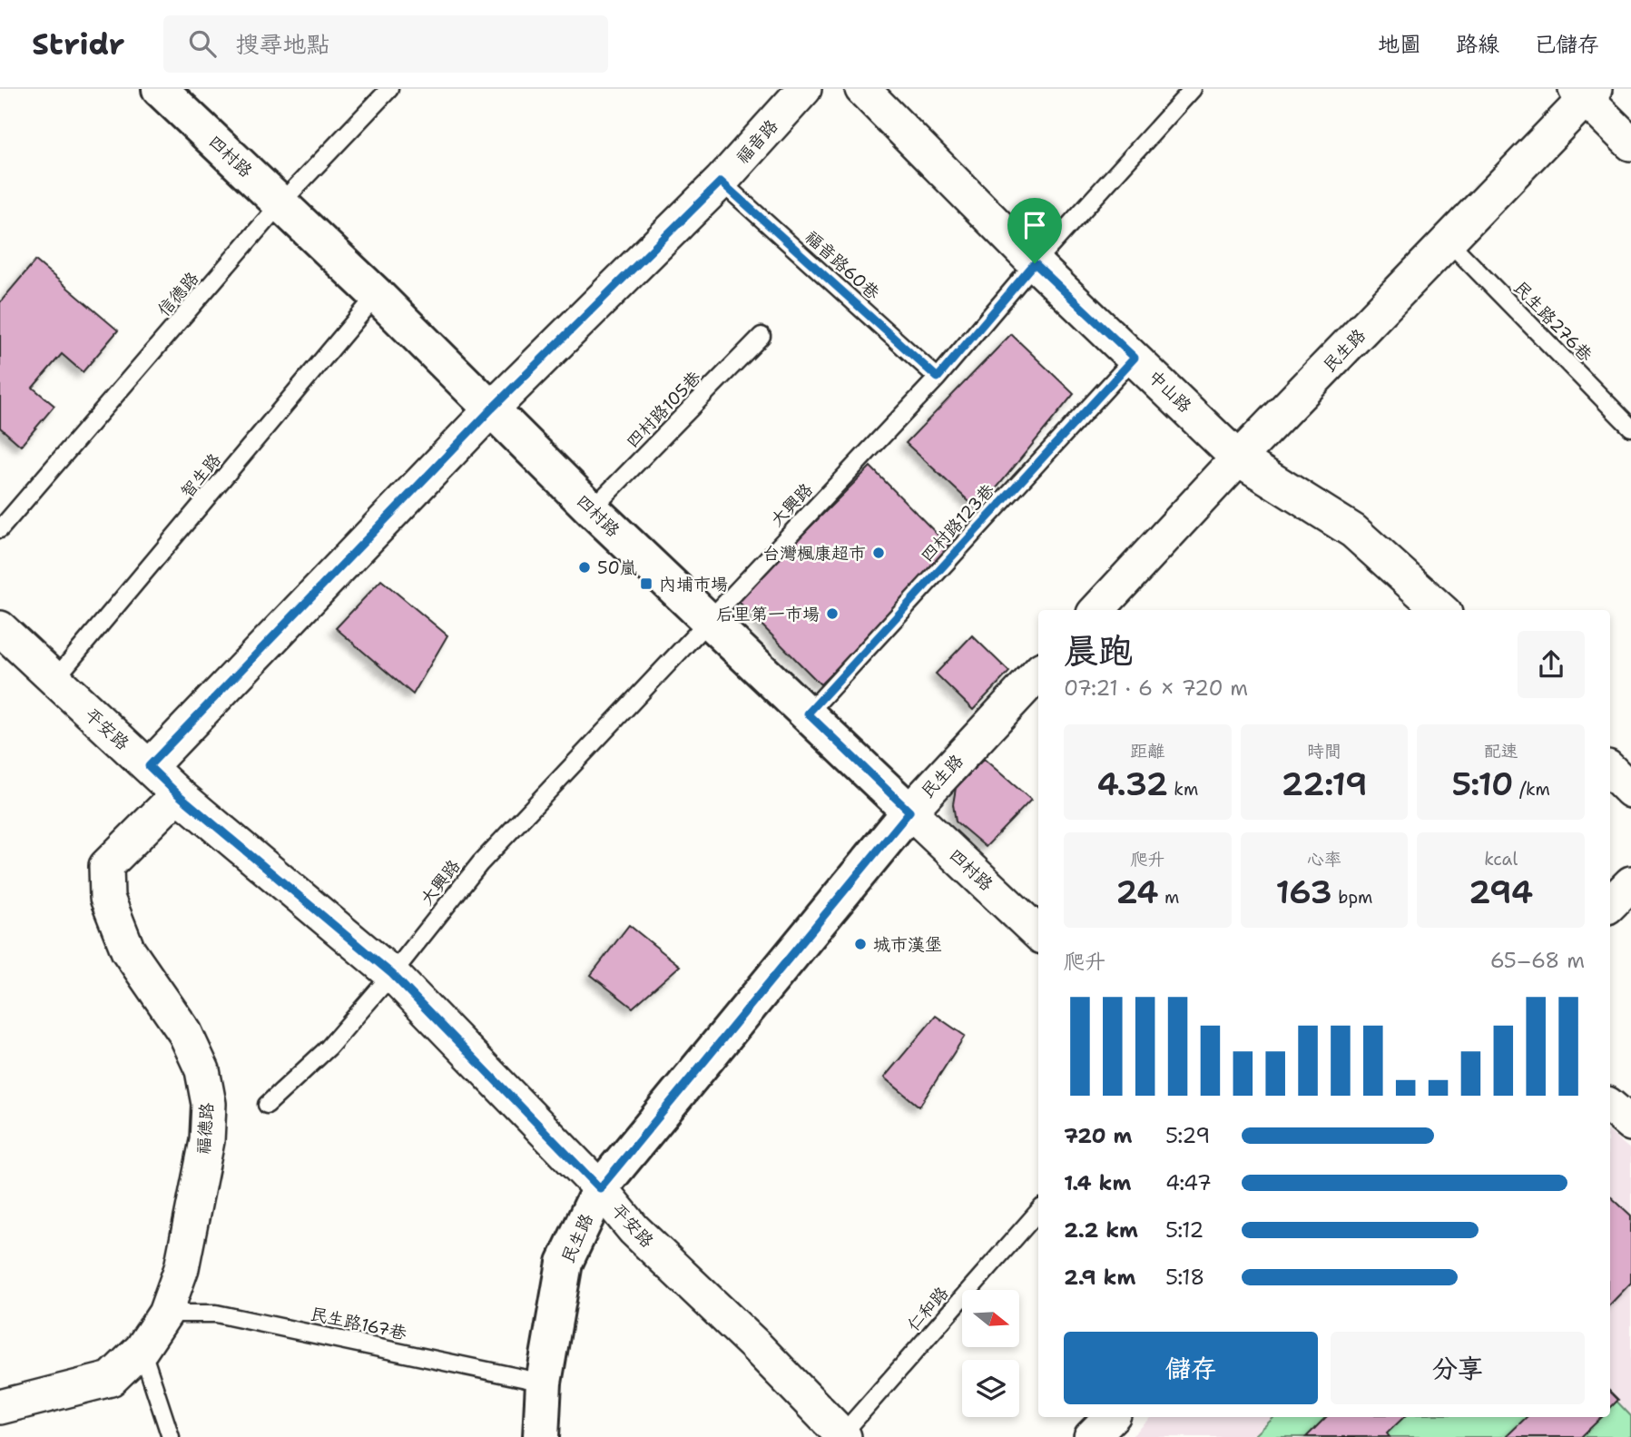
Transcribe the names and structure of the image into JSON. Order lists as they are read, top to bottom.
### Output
{
  "streets": {
    "main road": ["四村路", "民生路"],
    "street": [
      "福音路",
      "中山路",
      "平安路",
      "福德路"
    ],
    "lane": [
      "福音路60巷",
      "信德路",
      "民生路276巷",
      "四村路105巷",
      "智生路",
      "大興路",
      "四村路123巷",
      "仁和路",
      "民生路167巷"
    ]
  },
  "crossings": [
    ["福音路", "四村路"],
    ["福音路", "福音路60巷"],
    ["福音路", "平安路"],
    ["四村路", "信德路"],
    ["四村路", "民生路"],
    ["四村路", "四村路105巷"],
    ["四村路", "智生路"],
    ["四村路", "大興路"],
    ["四村路", "四村路123巷"],
    ["福音路60巷", "大興路"],
    ["民生路276巷", "民生路"],
    ["民生路", "中山路"],
    ["民生路", "平安路"],
    ["民生路", "民生路167巷"],
    ["中山路", "大興路"],
    ["中山路", "四村路123巷"],
    ["智生路", "平安路"],
    ["大興路", "平安路"],
    ["平安路", "福德路"],
    ["平安路", "仁和路"],
    ["福德路", "民生路167巷"]
  ],
  "places": {
    "other": [
      "台灣楓康超市",
      "50嵐",
      "后里第一市場",
      "城市漢堡"
    ],
    "transit": ["內埔市場"]
  },
  "north": "right",
  "page": {
    "header": "Stridr",
    "search": "搜尋地點",
    "nav": ["地圖", "路線", "已儲存"],
    "heading": ["晨跑", "07:21 · 6 × 720 m"],
    "stats": [
      ["距離", "4.32 km"],
      ["時間", "22:19"],
      ["配速", "5:10 /km"],
      ["爬升", "24 m"],
      ["心率", "163 bpm"],
      ["kcal", "294"]
    ],
    "chart": ["爬升", "65–68 m"],
    "list": [
      {
        "name": "720 m",
        "note": "5:29"
      },
      {
        "name": "1.4 km",
        "note": "4:47"
      },
      {
        "name": "2.2 km",
        "note": "5:12"
      },
      {
        "name": "2.9 km",
        "note": "5:18"
      }
    ],
    "buttons": ["儲存", "分享"]
  }
}
